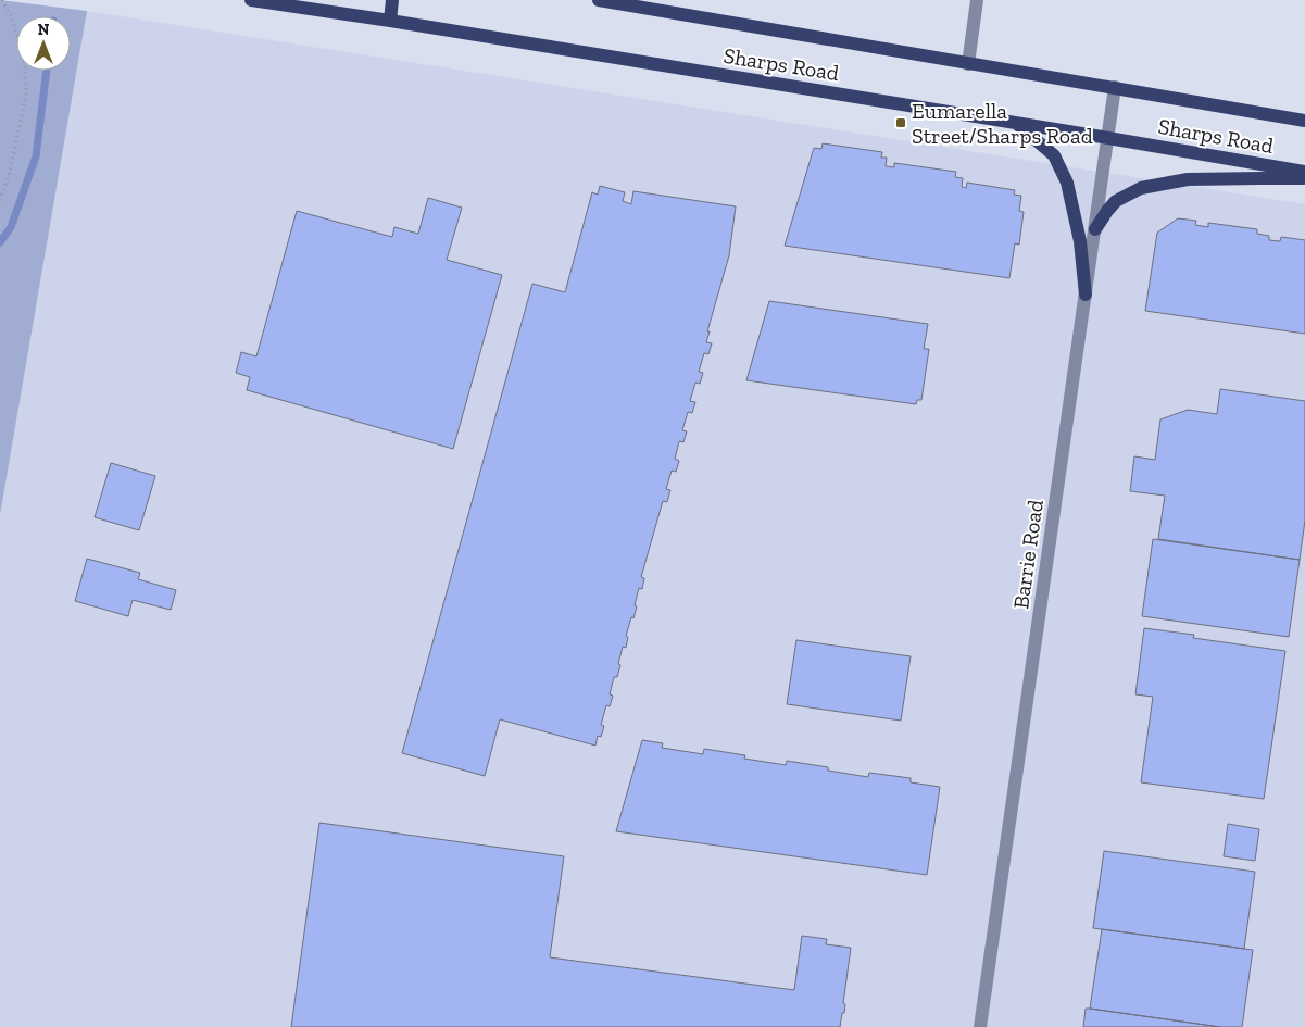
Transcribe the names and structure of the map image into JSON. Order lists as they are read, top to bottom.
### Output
{
  "streets": {
    "main road": ["Sharps Road"],
    "street": ["Barrie Road"]
  },
  "crossings": [
    ["Sharps Road", "Barrie Road"]
  ],
  "places": {
    "transit": ["Eumarella Street/Sharps Road"]
  },
  "north": "top"
}
